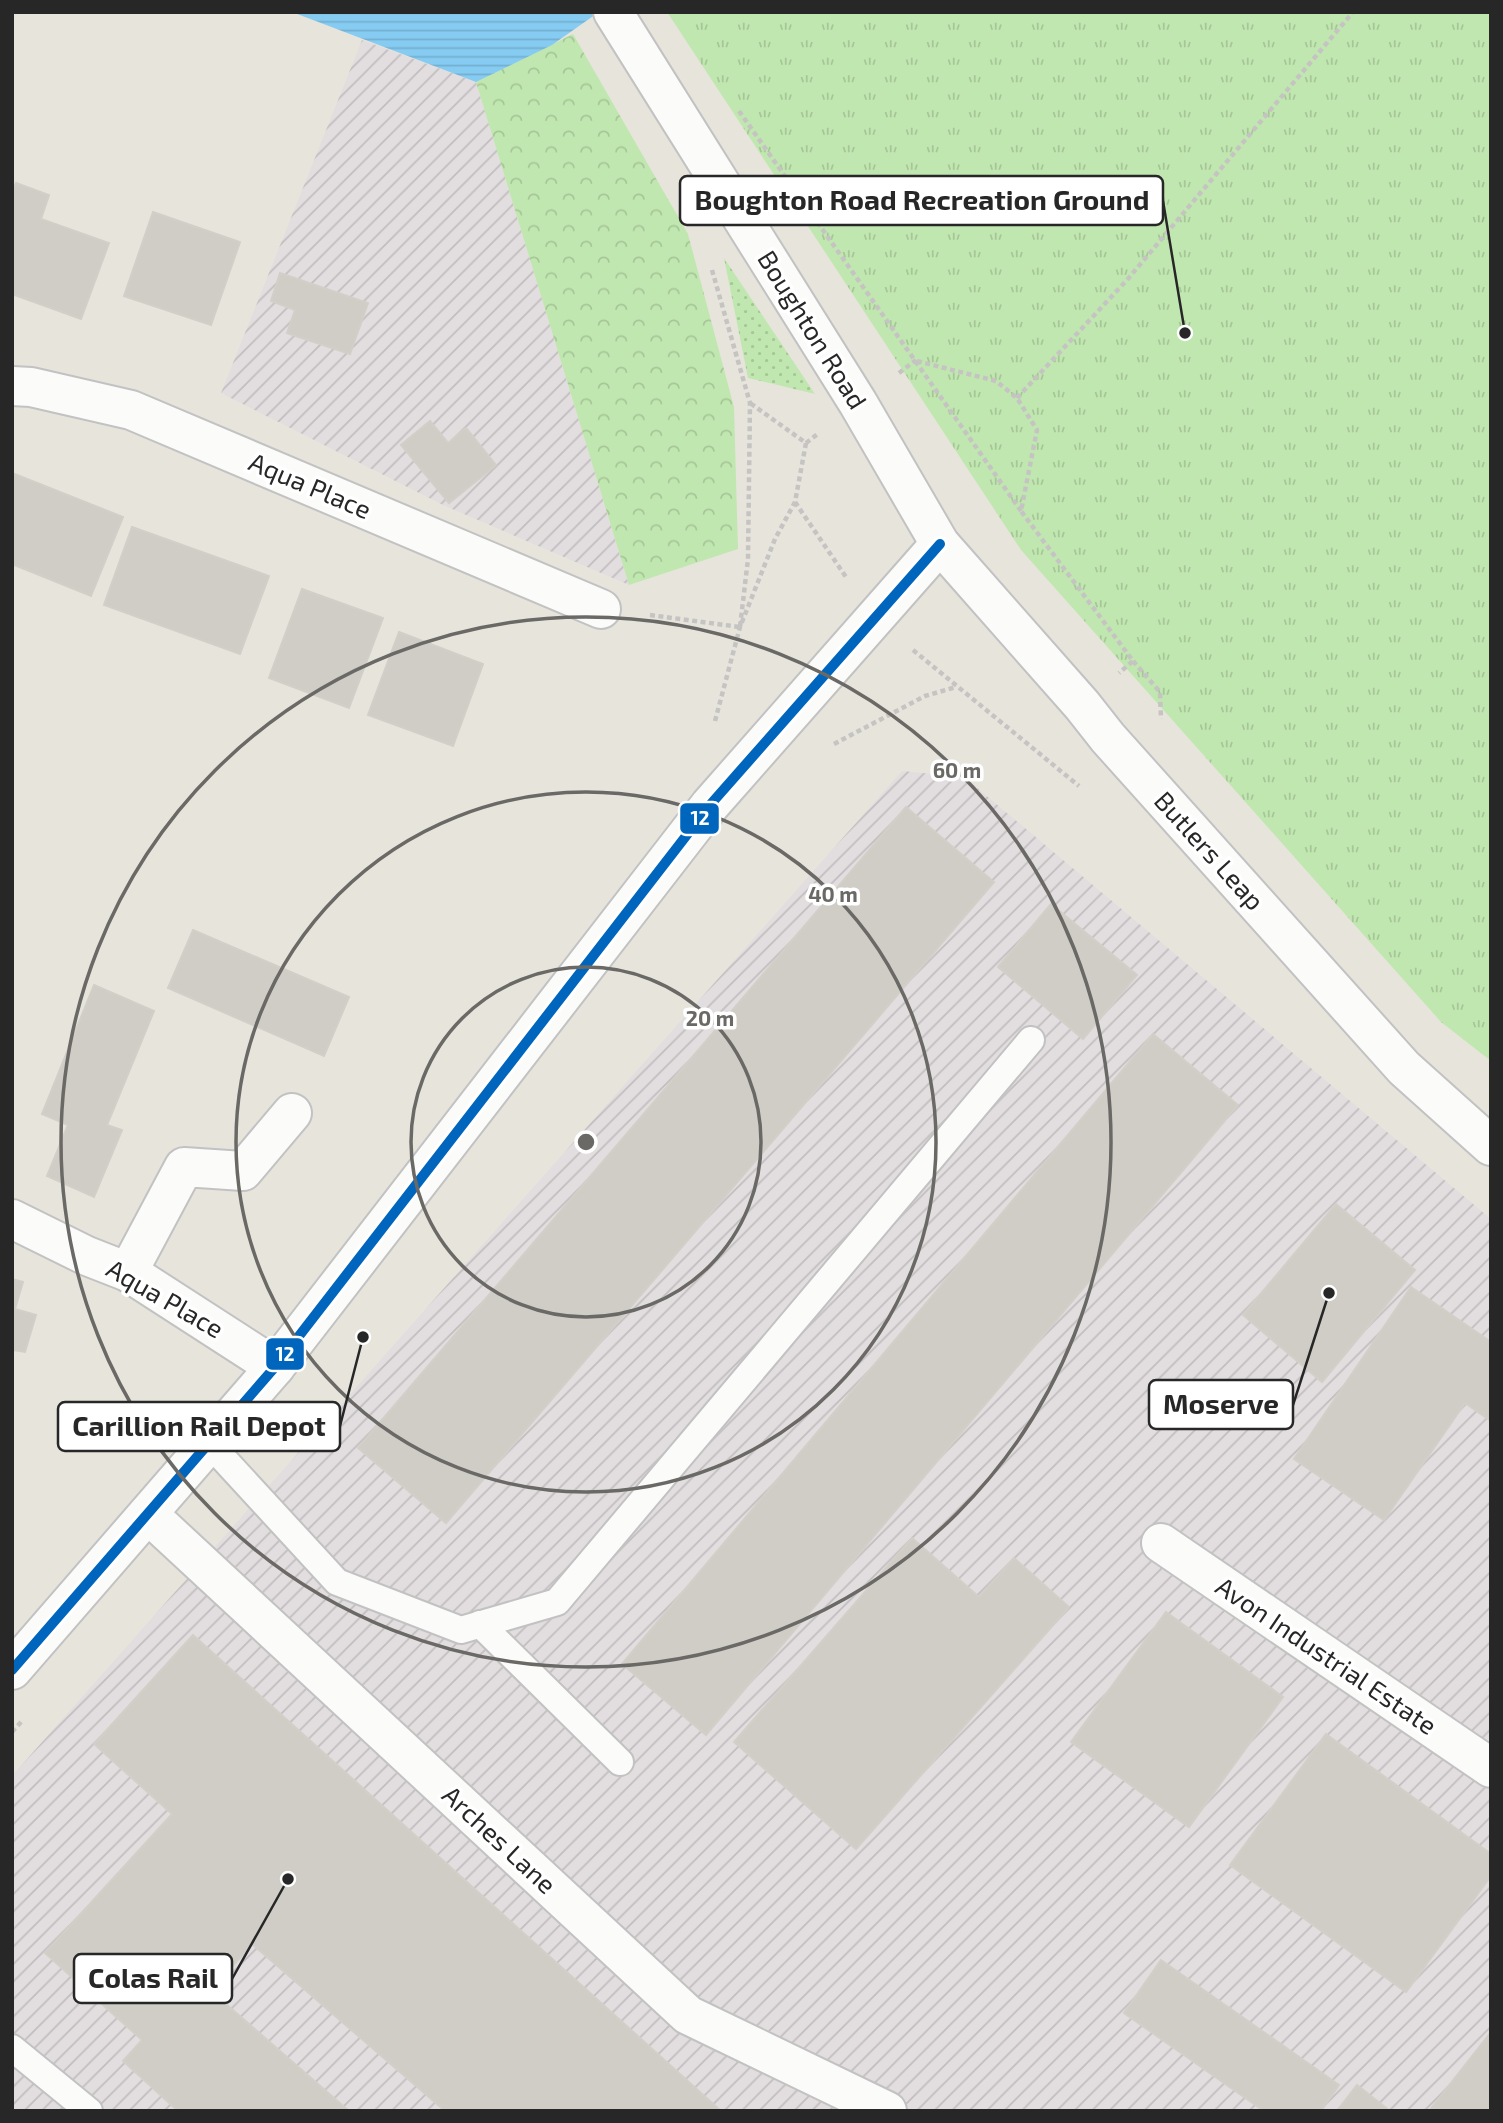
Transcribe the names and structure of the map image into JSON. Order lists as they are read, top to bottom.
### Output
{
  "streets": {
    "street": [
      "Boughton Road",
      "Aqua Place",
      "Butlers Leap",
      "Avon Industrial Estate",
      "Arches Lane"
    ]
  },
  "crossings": [
    ["Boughton Road", "Butlers Leap"]
  ],
  "places": [
    "Boughton Road Recreation Ground",
    "Moserve",
    "Carillion Rail Depot",
    "Colas Rail"
  ],
  "lines": ["transit line 12"],
  "rings": ["60 m", "40 m", "20 m"]
}
